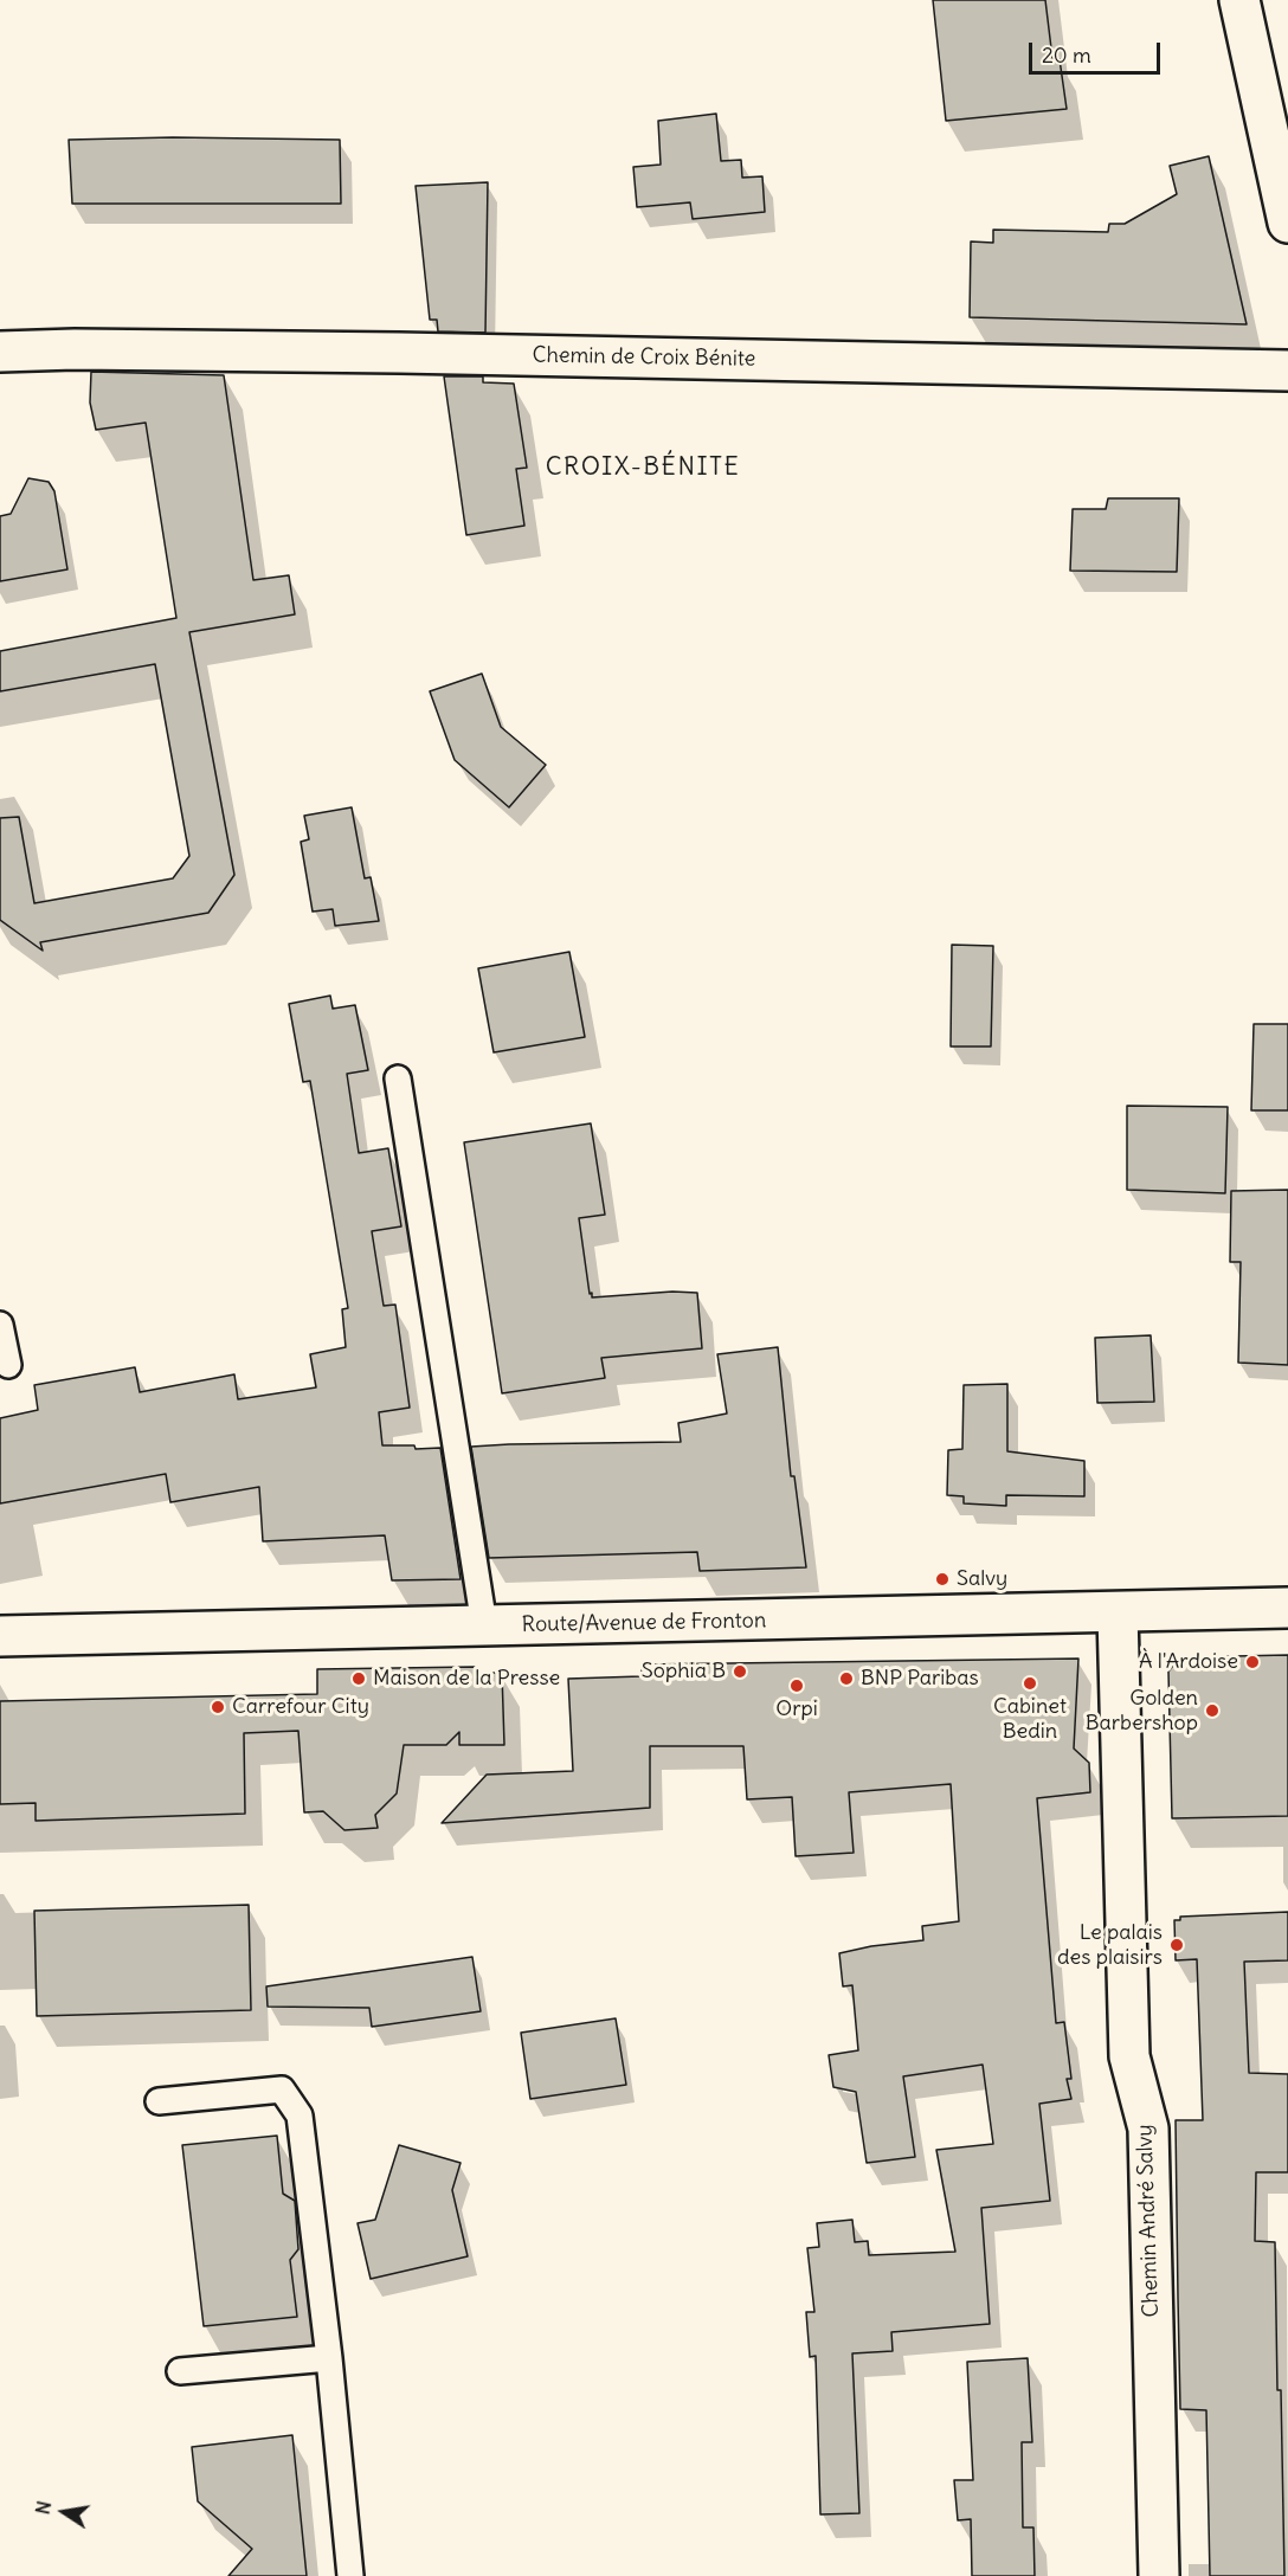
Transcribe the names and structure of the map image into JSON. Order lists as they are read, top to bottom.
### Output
{
  "streets": {
    "street": ["Chemin de Croix Bénite", "Route/Avenue de Fronton", "Chemin André Salvy"]
  },
  "crossings": [
    ["Route/Avenue de Fronton", "Chemin André Salvy"]
  ],
  "districts": ["CROIX-BÉNITE"],
  "places": [
    "Salvy",
    "À l'Ardoise",
    "Sophia B",
    "Maison de la Presse",
    "BNP Paribas",
    "Cabinet Bedin",
    "Orpi",
    "Carrefour City",
    "Golden Barbershop",
    "Le palais des plaisirs"
  ],
  "scale_bar": "20 m",
  "north": "left"
}
